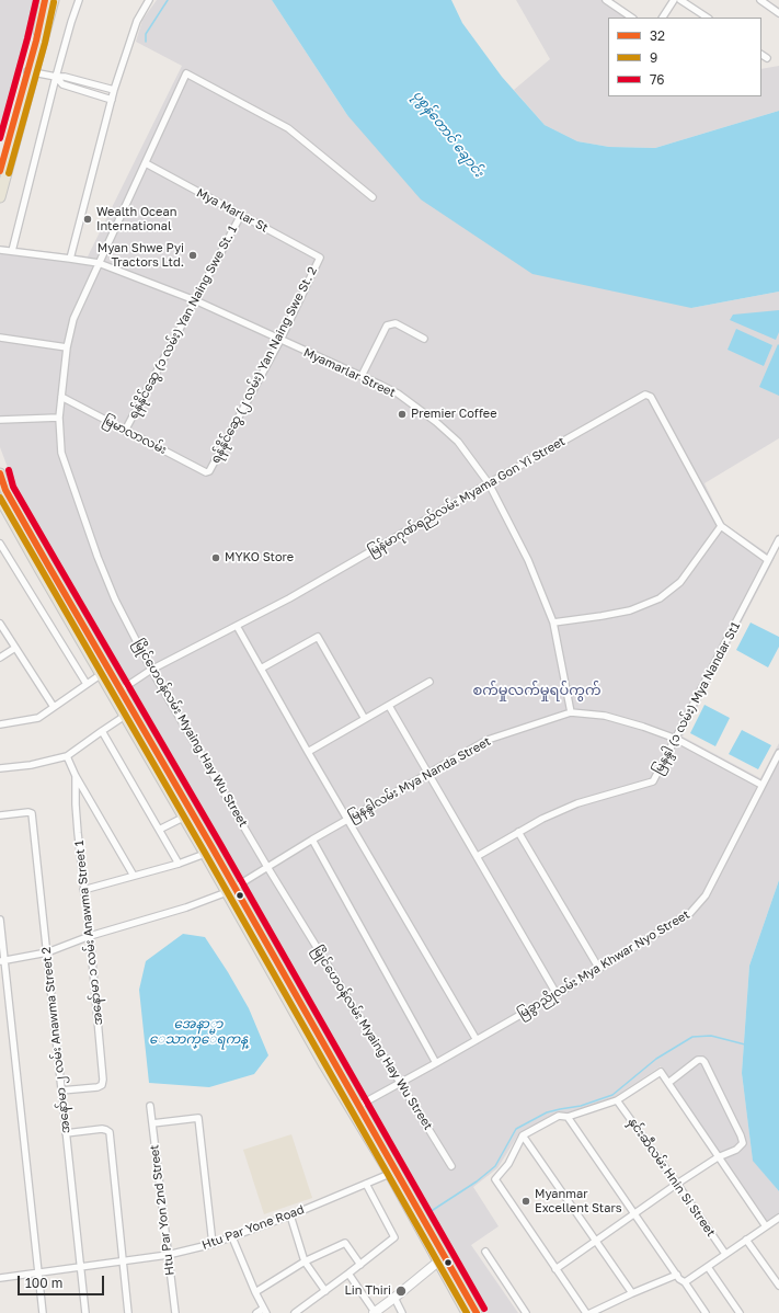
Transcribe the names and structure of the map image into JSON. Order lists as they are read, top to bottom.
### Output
{
  "streets": {
    "street": [
      "Mya Marlar St",
      "ရန်နိုင်ဆွေ (၁ လမ်း) Yan Naing Swe St. 1",
      "ရန်နိုင်ဆွေ (၂ လမ်း) Yan Naing Swe St. 2",
      "Myamarlar Street",
      "မြမာလာလမ်း",
      "မြန်မာဂုဏ်ရည်လမ်း Myama Gon Yi Street",
      "မြနန္ဒါ (၁ လမ်း) Mya Nandar St1",
      "မြိုင်ဟေဝန်လမ်း Myaing Hay Wu Street",
      "မြနန္ဒါလမ်း Mya Nanda Street",
      "အနော်မာ ၁ လမ်း Anawma Street 1",
      "မြခွာညိုလမ်း Mya Khwar Nyo Street",
      "အနော်မာ ၂ လမ်း Anawma Street 2",
      "နှင်းဆီလမ်း Hnin Si Street",
      "Htu Par Yon 2nd Street",
      "Htu Par Yone Road"
    ]
  },
  "crossings": [
    ["Mya Marlar St", "ရန်နိုင်ဆွေ (၁ လမ်း) Yan Naing Swe St. 1"],
    ["Mya Marlar St", "ရန်နိုင်ဆွေ (၂ လမ်း) Yan Naing Swe St. 2"],
    ["Mya Marlar St", "မြိုင်ဟေဝန်လမ်း Myaing Hay Wu Street"],
    ["ရန်နိုင်ဆွေ (၁ လမ်း) Yan Naing Swe St. 1", "Myamarlar Street"],
    ["ရန်နိုင်ဆွေ (၁ လမ်း) Yan Naing Swe St. 1", "မြမာလာလမ်း"],
    ["ရန်နိုင်ဆွေ (၂ လမ်း) Yan Naing Swe St. 2", "Myamarlar Street"],
    ["ရန်နိုင်ဆွေ (၂ လမ်း) Yan Naing Swe St. 2", "မြမာလာလမ်း"],
    ["Myamarlar Street", "မြန်မာဂုဏ်ရည်လမ်း Myama Gon Yi Street"],
    ["Myamarlar Street", "မြိုင်ဟေဝန်လမ်း Myaing Hay Wu Street"],
    ["Myamarlar Street", "မြနန္ဒါလမ်း Mya Nanda Street"],
    ["မြမာလာလမ်း", "မြိုင်ဟေဝန်လမ်း Myaing Hay Wu Street"],
    ["မြန်မာဂုဏ်ရည်လမ်း Myama Gon Yi Street", "မြိုင်ဟေဝန်လမ်း Myaing Hay Wu Street"],
    ["မြနန္ဒါ (၁ လမ်း) Mya Nandar St1", "မြနန္ဒါလမ်း Mya Nanda Street"],
    ["မြိုင်ဟေဝန်လမ်း Myaing Hay Wu Street", "မြနန္ဒါလမ်း Mya Nanda Street"],
    ["မြိုင်ဟေဝန်လမ်း Myaing Hay Wu Street", "မြခွာညိုလမ်း Mya Khwar Nyo Street"],
    ["မြနန္ဒါလမ်း Mya Nanda Street", "အနော်မာ ၁ လမ်း Anawma Street 1"],
    ["မြနန္ဒါလမ်း Mya Nanda Street", "မြခွာညိုလမ်း Mya Khwar Nyo Street"],
    ["မြနန္ဒါလမ်း Mya Nanda Street", "အနော်မာ ၂ လမ်း Anawma Street 2"],
    ["အနော်မာ ၁ လမ်း Anawma Street 1", "အနော်မာ ၂ လမ်း Anawma Street 2"],
    ["အနော်မာ ၂ လမ်း Anawma Street 2", "Htu Par Yone Road"],
    ["Htu Par Yon 2nd Street", "Htu Par Yone Road"]
  ],
  "districts": ["စက်မှုလက်မှုရပ်ကွက်"],
  "water": ["ပုစွန်တောင် ချောင်း", "အေနာ္မာ ေသာက္ေရကန္"],
  "places": [
    "Wealth Ocean International",
    "Myan Shwe Pyi Tractors Ltd.",
    "Premier Coffee",
    "MYKO Store",
    "Myanmar Excellent Stars",
    "Lin Thiri"
  ],
  "lines": ["transit line 32", "transit line 76", "transit line 9"],
  "legend": ["32", "9", "76"],
  "scale_bar": "100 m"
}
